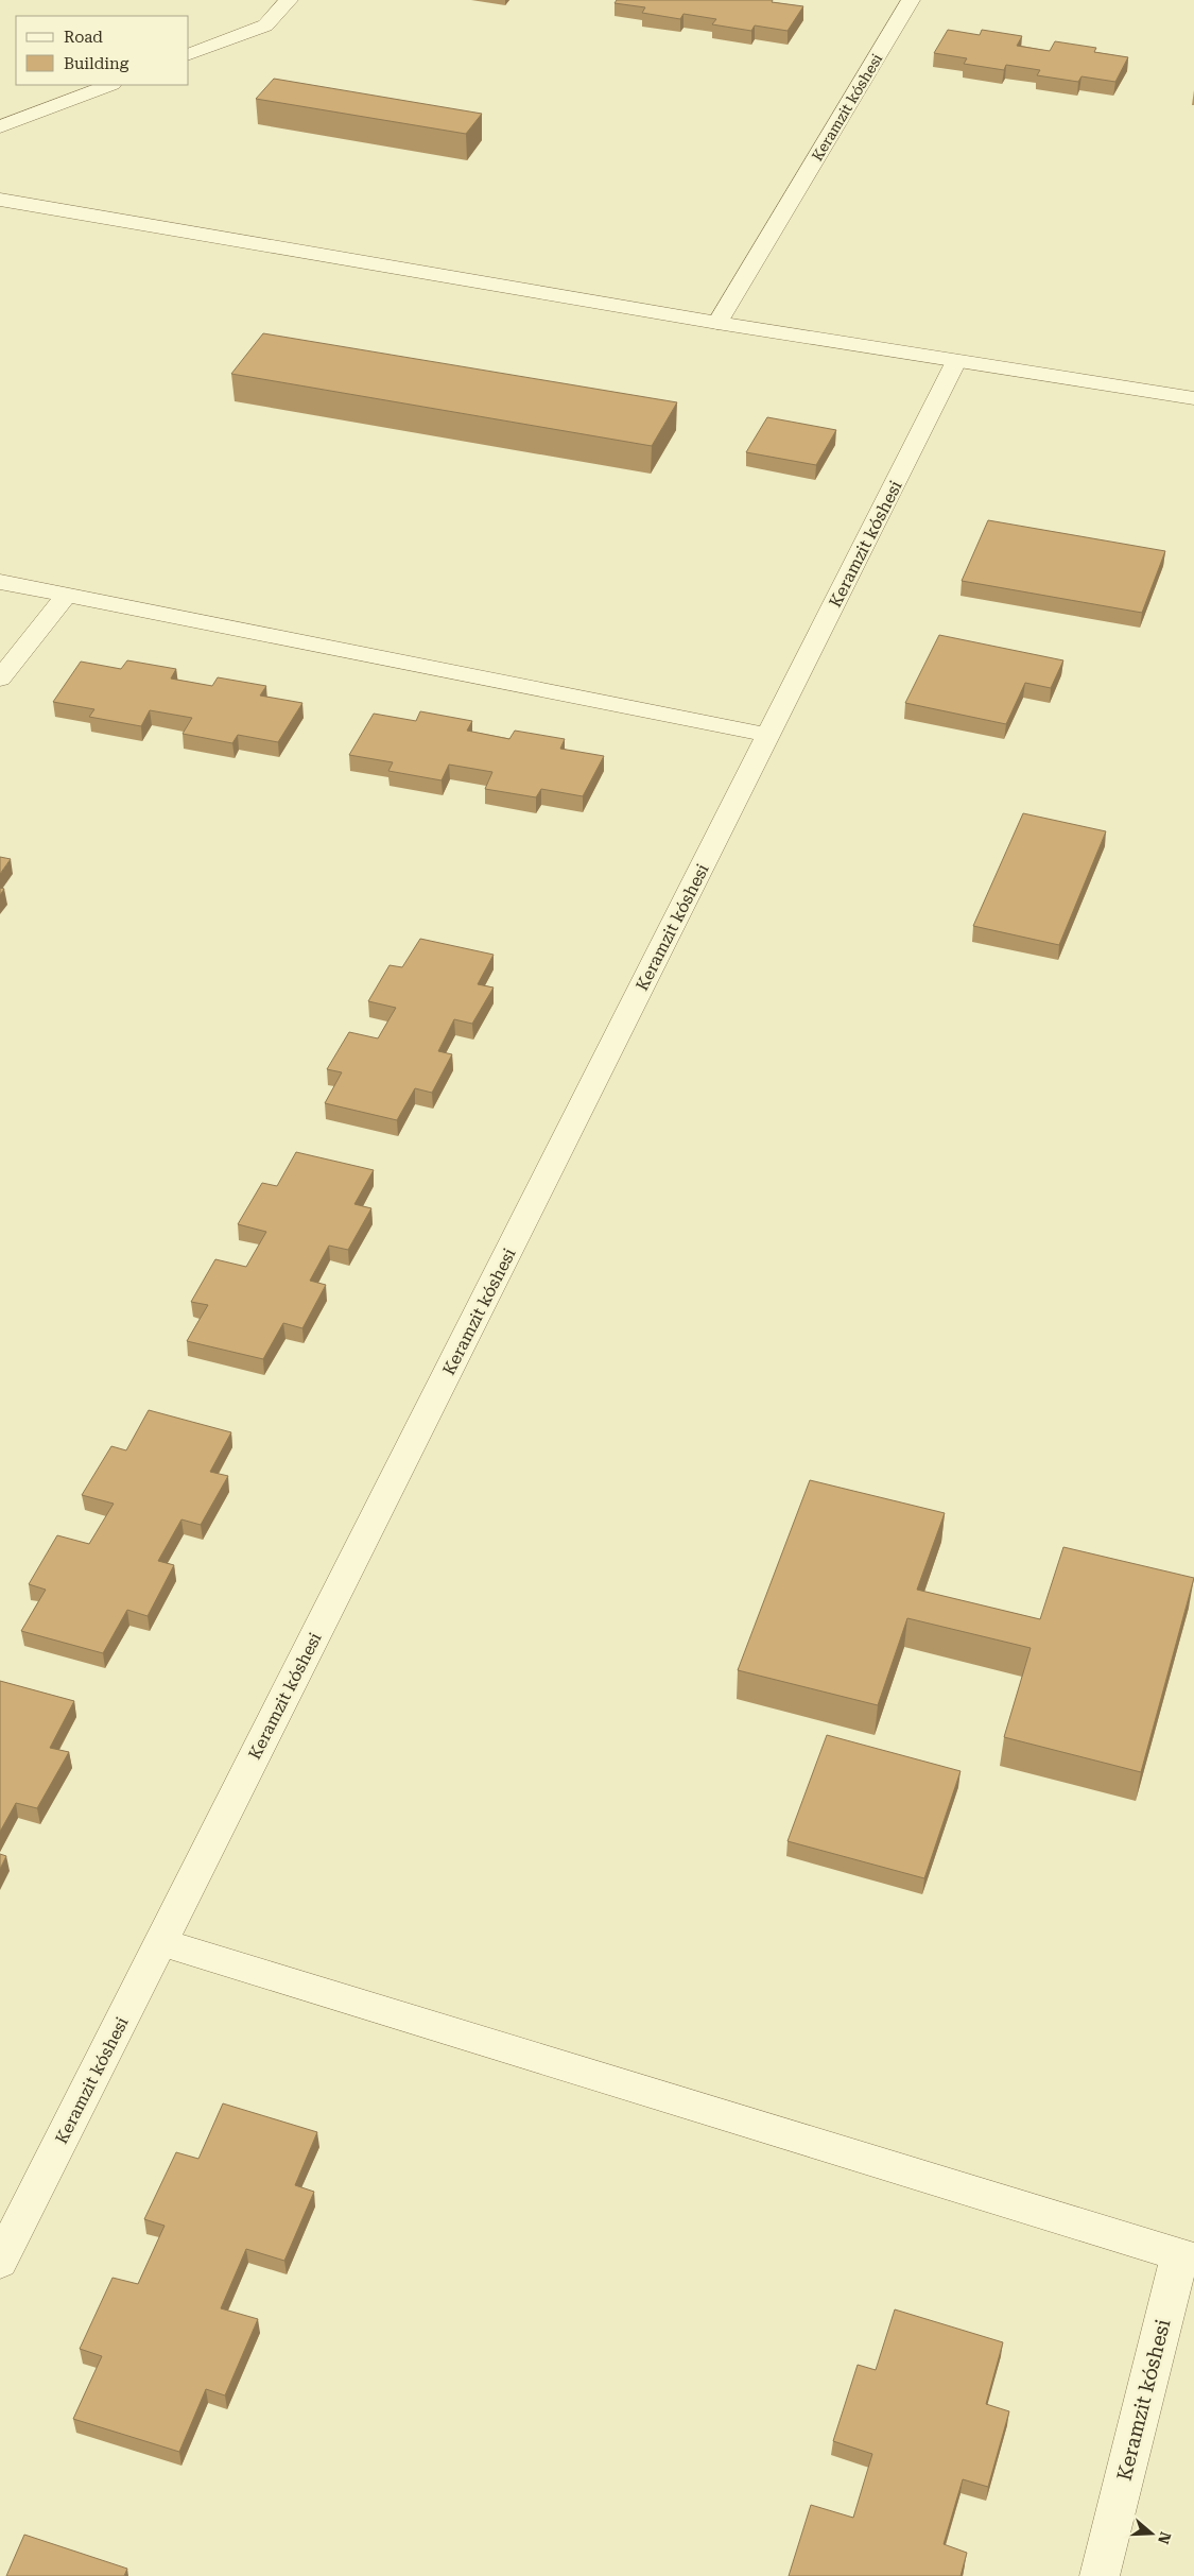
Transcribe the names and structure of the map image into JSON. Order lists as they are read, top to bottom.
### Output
{
  "streets": {
    "street": ["Keramzit kóshesi"]
  },
  "legend": ["Road", "Building"],
  "north": "right"
}
